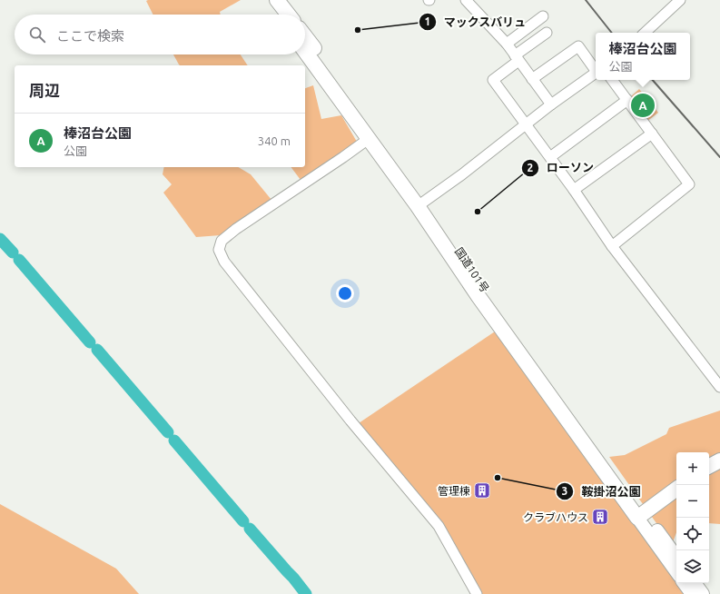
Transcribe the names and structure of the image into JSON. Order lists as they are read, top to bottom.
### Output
{
  "streets": {
    "highway": ["国道101号"]
  },
  "places": {
    "other": ["マックスバリュ", "ローソン", "鞍掛沼公園"],
    "building": ["管理棟", "クラブハウス"]
  },
  "page": {
    "search": "ここで検索",
    "popup": ["棒沼台公園", "公園"],
    "heading": "周辺",
    "pins": "A",
    "list": [
      {
        "mark": "A",
        "name": "棒沼台公園",
        "note": "公園",
        "value": "340 m"
      }
    ],
    "map_buttons": ["+", "−"]
  }
}
